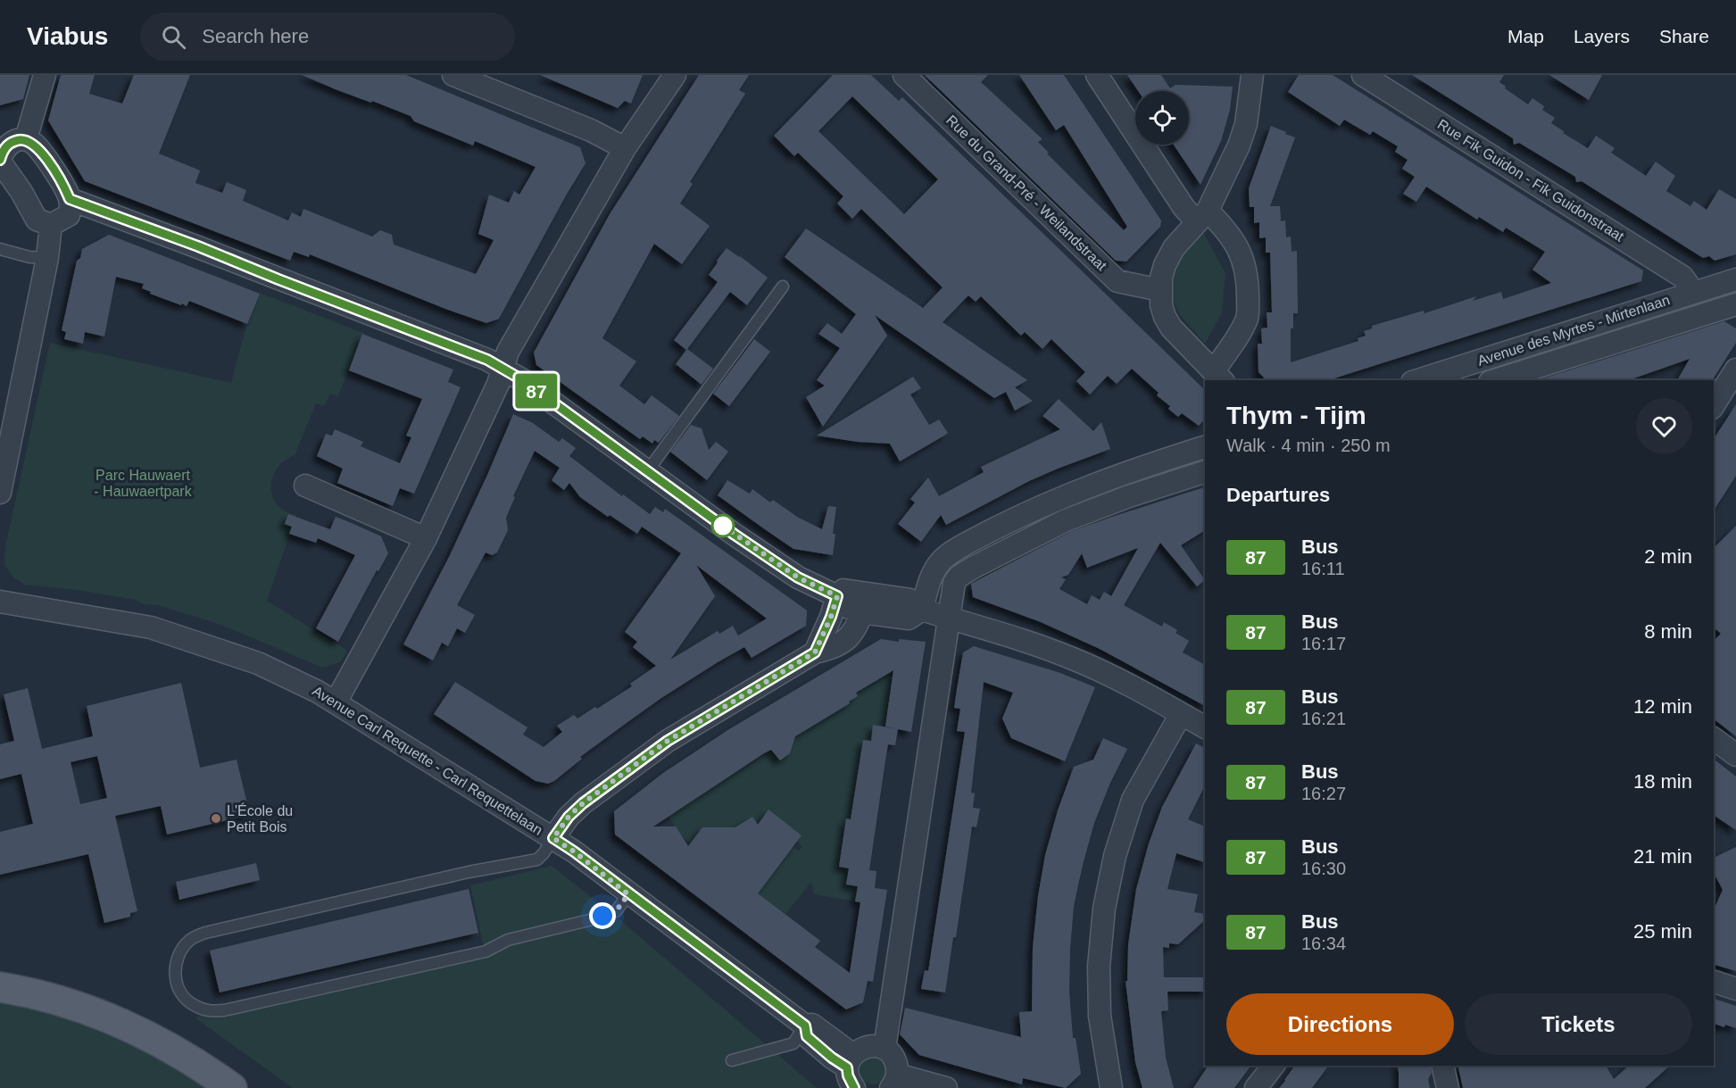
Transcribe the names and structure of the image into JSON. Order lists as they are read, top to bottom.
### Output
{
  "streets": {
    "street": [
      "Rue Fik Guidon - Fik Guidonstraat",
      "Rue du Grand-Pré - Weilandstraat",
      "Avenue des Myrtes - Mirtenlaan",
      "Avenue Carl Requette - Carl Requettelaan"
    ]
  },
  "crossings": [
    ["Rue Fik Guidon - Fik Guidonstraat", "Avenue des Myrtes - Mirtenlaan"]
  ],
  "parks": ["Parc Hauwaert - Hauwaertpark"],
  "places": ["L'École du Petit Bois"],
  "lines": ["bus line 87"],
  "page": {
    "header": "Viabus",
    "search": "Search here",
    "nav": ["Map", "Layers", "Share"],
    "on_map": "87",
    "heading": [
      ["Thym - Tijm", "Walk · 4 min · 250 m"],
      "Departures"
    ],
    "list": [
      {
        "mark": "87",
        "name": "Bus",
        "note": "16:11",
        "value": "2 min"
      },
      {
        "mark": "87",
        "name": "Bus",
        "note": "16:17",
        "value": "8 min"
      },
      {
        "mark": "87",
        "name": "Bus",
        "note": "16:21",
        "value": "12 min"
      },
      {
        "mark": "87",
        "name": "Bus",
        "note": "16:27",
        "value": "18 min"
      },
      {
        "mark": "87",
        "name": "Bus",
        "note": "16:30",
        "value": "21 min"
      },
      {
        "mark": "87",
        "name": "Bus",
        "note": "16:34",
        "value": "25 min"
      }
    ],
    "buttons": ["Directions", "Tickets"]
  }
}
